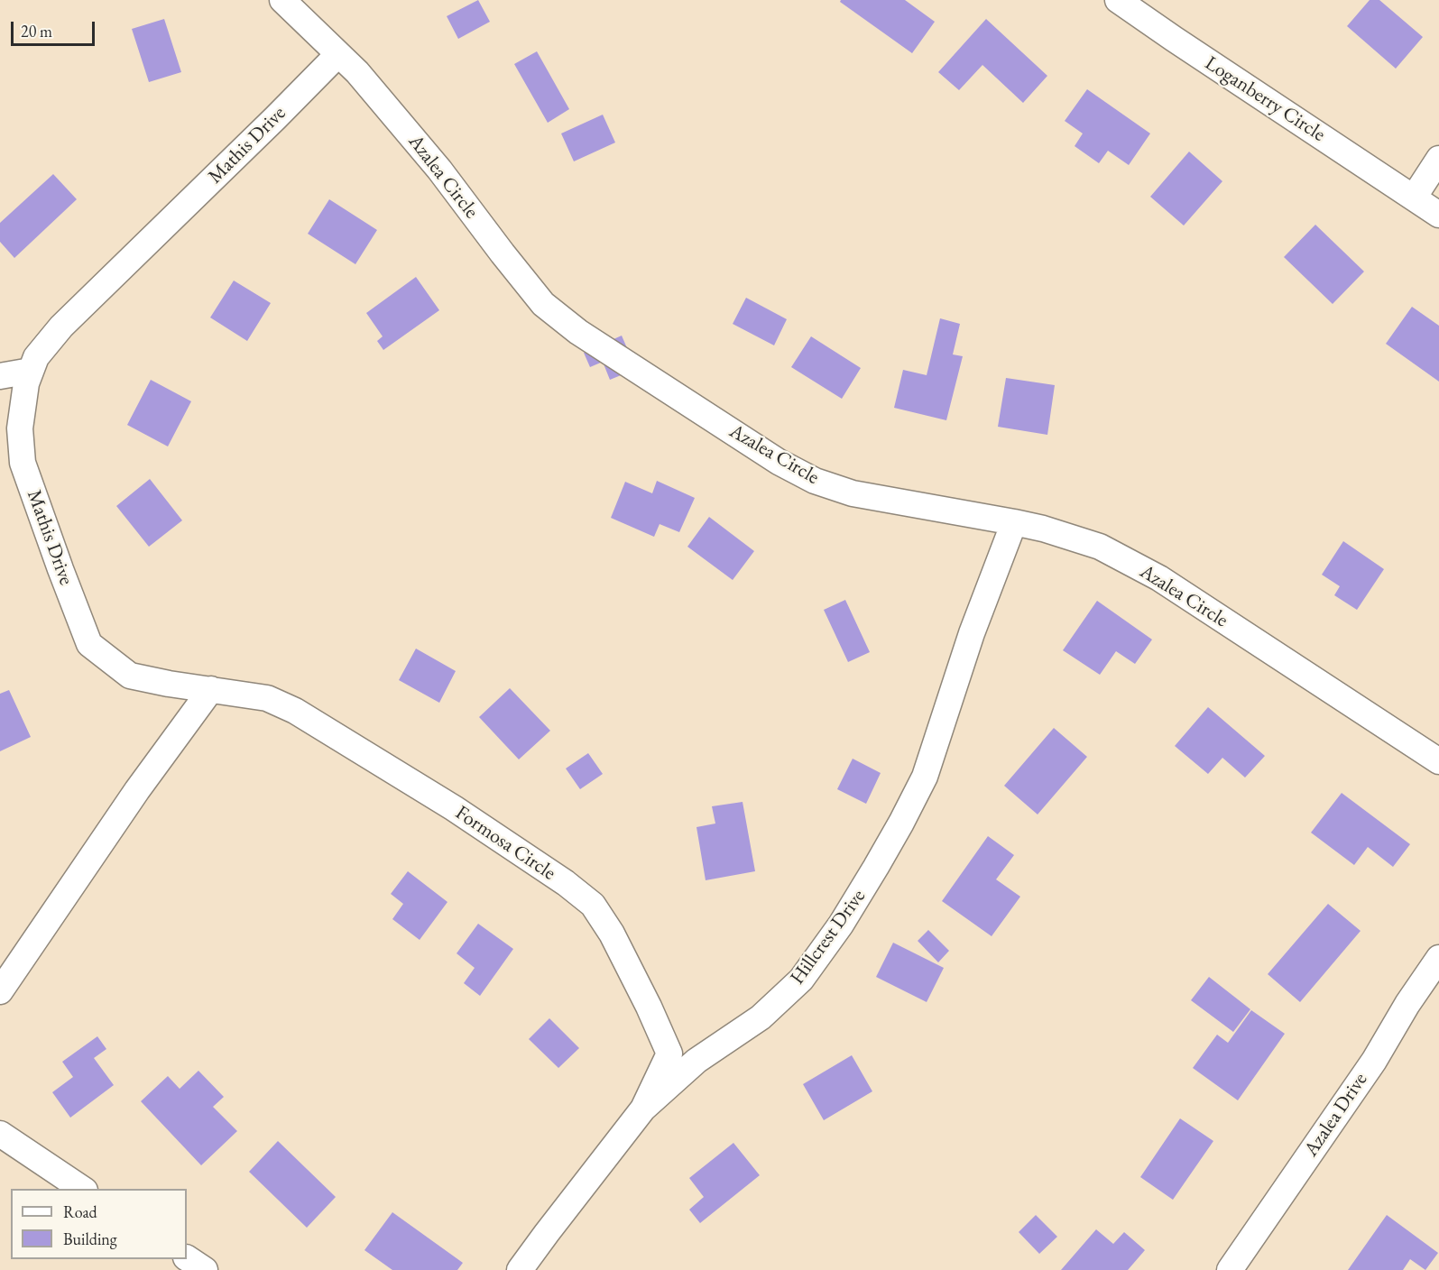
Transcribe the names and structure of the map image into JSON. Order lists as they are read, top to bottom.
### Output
{
  "streets": {
    "street": [
      "Loganberry Circle",
      "Mathis Drive",
      "Azalea Circle",
      "Formosa Circle",
      "Hillcrest Drive",
      "Azalea Drive"
    ]
  },
  "crossings": [
    ["Mathis Drive", "Azalea Circle"],
    ["Mathis Drive", "Formosa Circle"],
    ["Azalea Circle", "Hillcrest Drive"],
    ["Formosa Circle", "Hillcrest Drive"]
  ],
  "legend": ["Road", "Building"],
  "scale_bar": "20 m"
}
